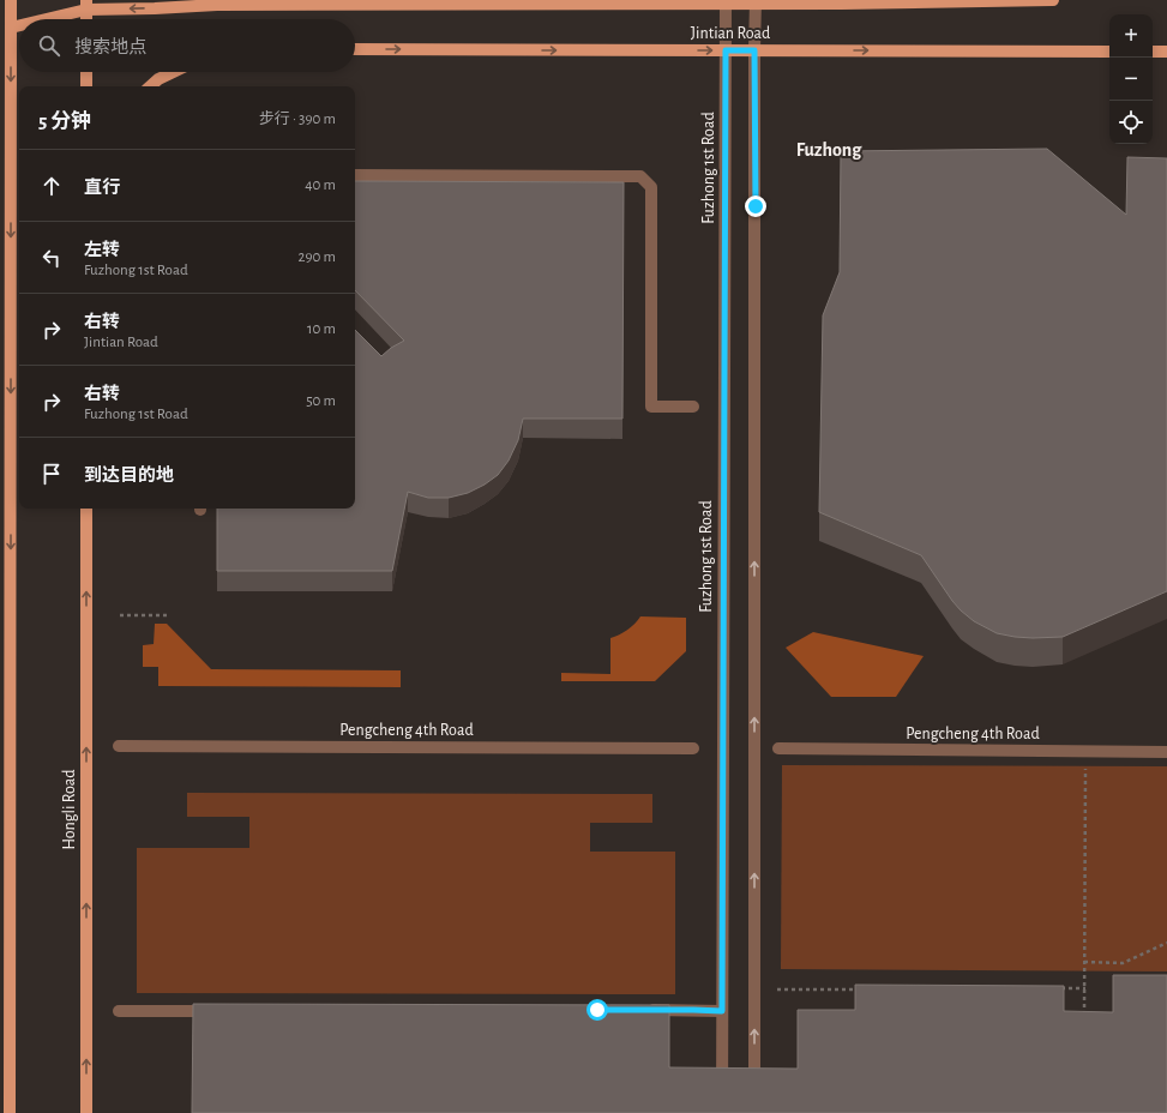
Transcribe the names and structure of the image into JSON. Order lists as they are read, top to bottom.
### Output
{
  "streets": {
    "main road": ["Jintian Road", "Hongli Road"],
    "street": ["Fuzhong 1st Road", "Pengcheng 4th Road"]
  },
  "crossings": [
    ["Jintian Road", "Fuzhong 1st Road"]
  ],
  "districts": ["Fuzhong"],
  "page": {
    "map_buttons": ["+", "−"],
    "search": "搜索地点",
    "heading": ["5 分钟", "步行 · 390 m"],
    "list": [
      ["直行", "40 m"],
      ["左转", "Fuzhong 1st Road", "290 m"],
      ["右转", "Jintian Road", "10 m"],
      ["右转", "Fuzhong 1st Road", "50 m"],
      "到达目的地"
    ]
  }
}
